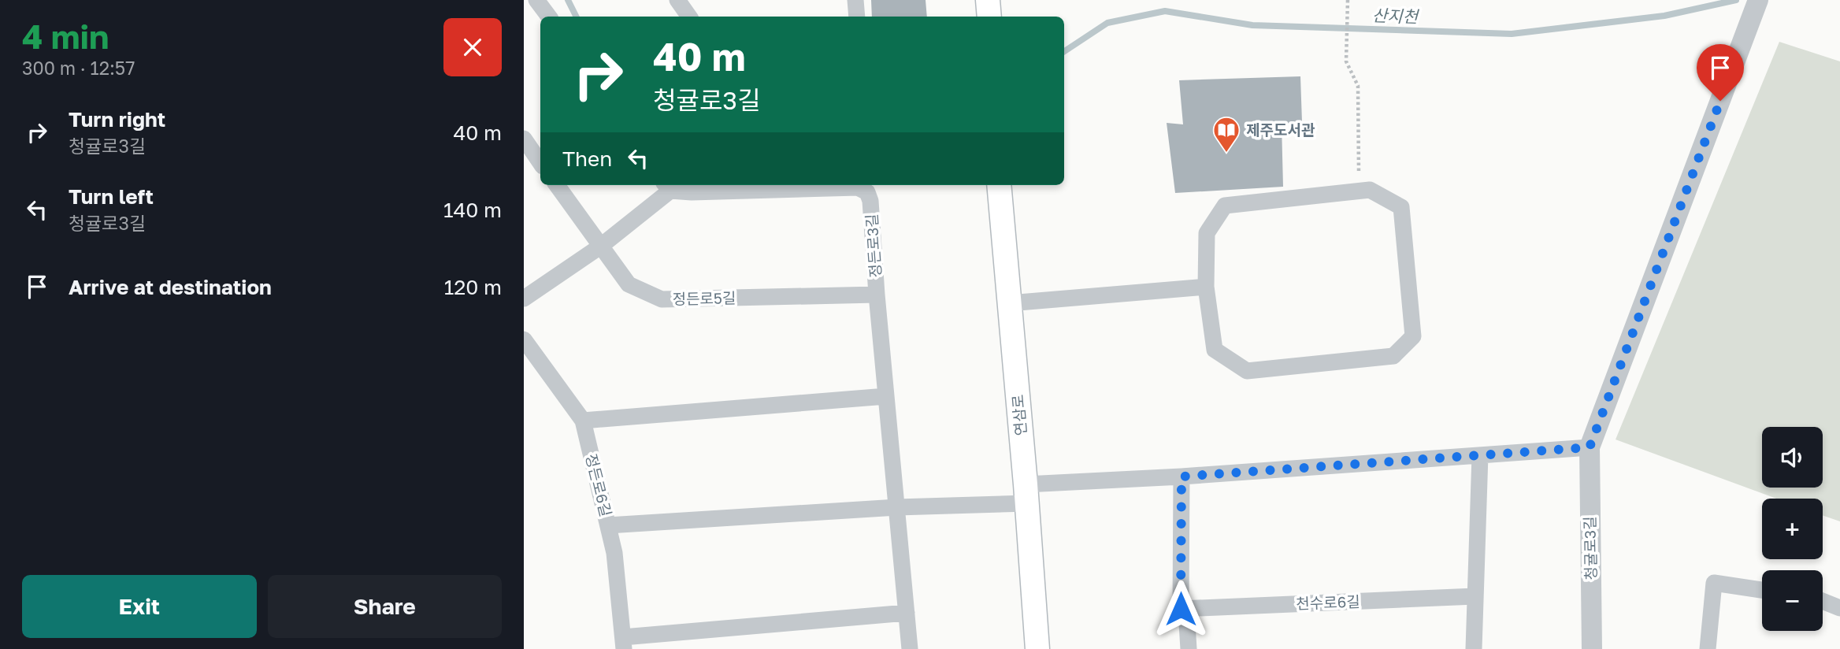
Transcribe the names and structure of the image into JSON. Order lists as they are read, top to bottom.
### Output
{
  "streets": {
    "main road": ["연삼로"],
    "street": [
      "정든로3길",
      "정든로5길",
      "정든로6길",
      "청귤로3길",
      "천수로6길"
    ]
  },
  "crossings": [
    ["정든로3길", "정든로5길"]
  ],
  "water": ["산지천"],
  "places": {
    "library": ["제주도서관"]
  },
  "page": {
    "heading": ["4 min", "300 m · 12:57"],
    "turn": ["40 m", "청귤로3길"],
    "list": [
      {
        "name": "Turn right",
        "note": "청귤로3길",
        "value": "40 m"
      },
      {
        "name": "Turn left",
        "note": "청귤로3길",
        "value": "140 m"
      },
      {
        "name": "Arrive at destination",
        "value": "120 m"
      }
    ],
    "then": "Then",
    "map_buttons": ["+", "−"],
    "buttons": ["Exit", "Share"]
  }
}
